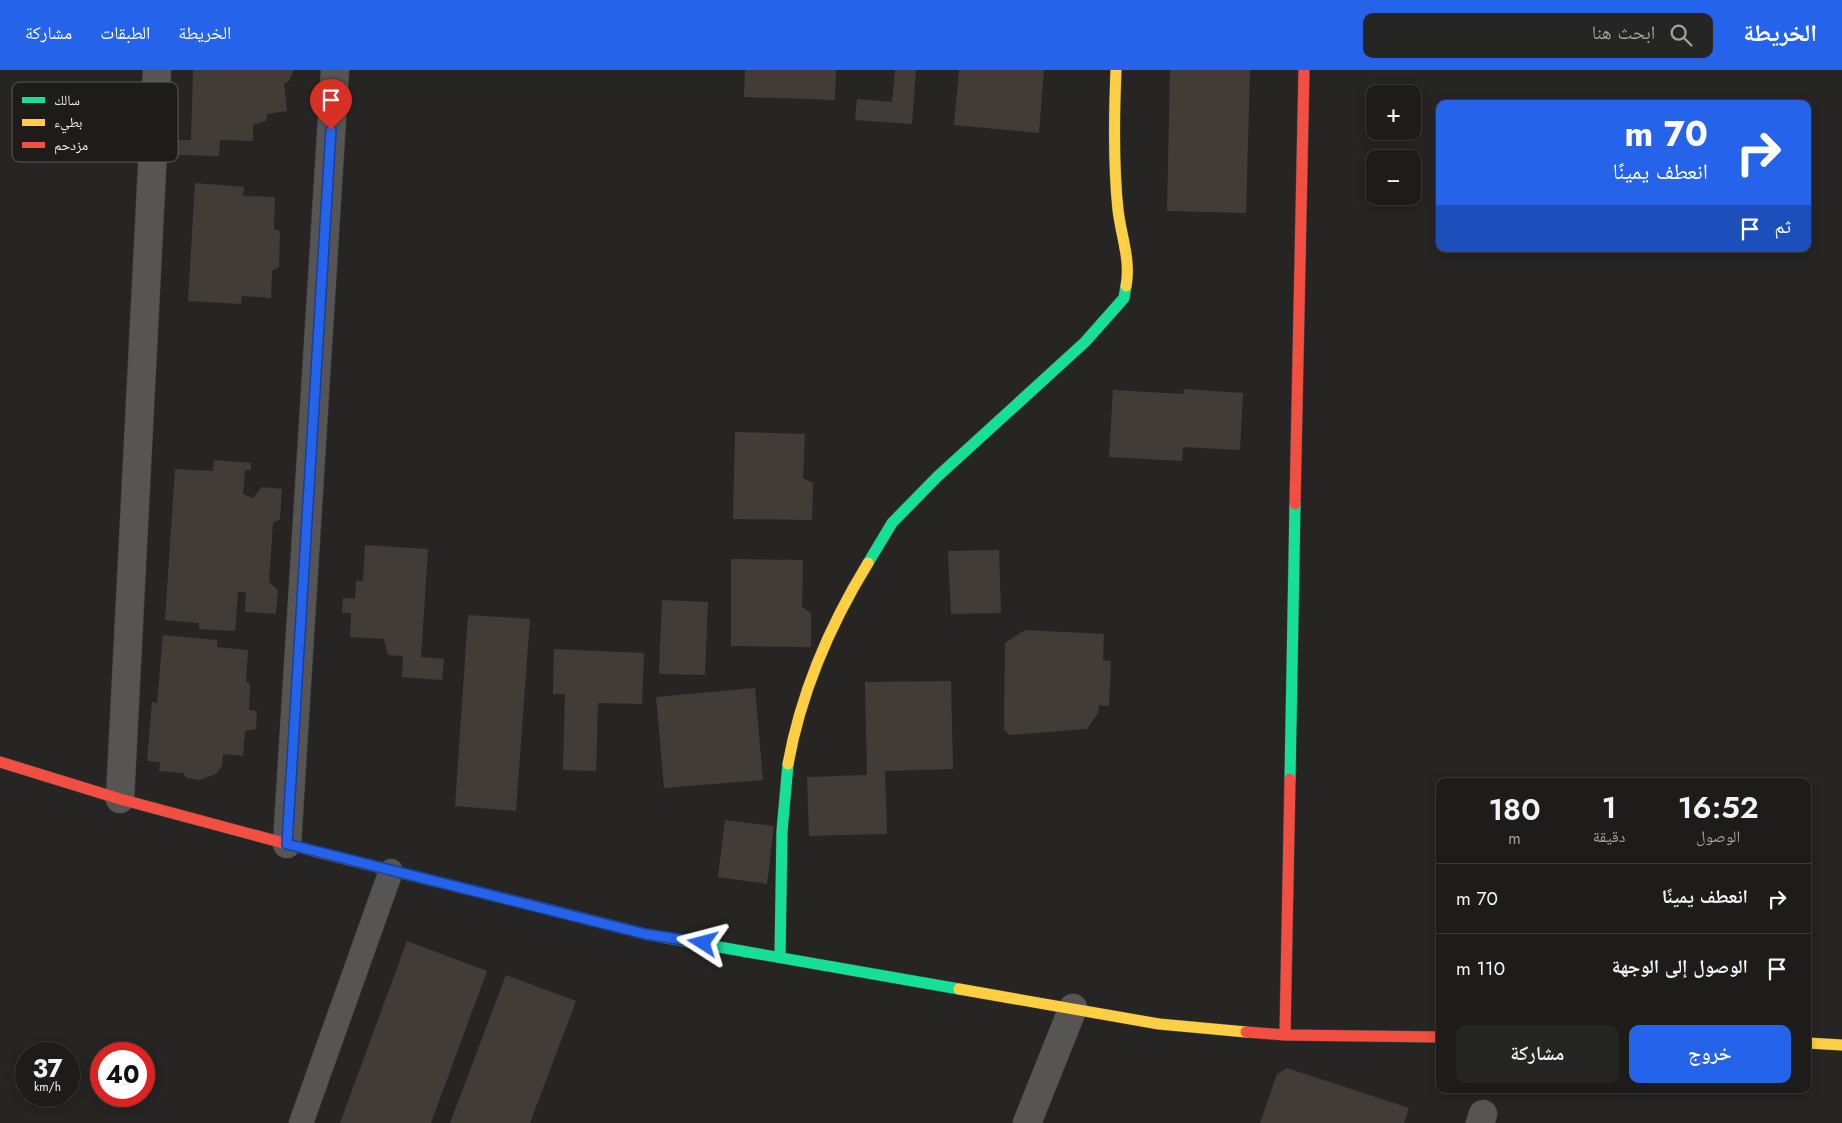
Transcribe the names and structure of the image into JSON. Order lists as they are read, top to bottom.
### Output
{
  "legend": ["سالك", "بطيء", "مزدحم"],
  "page": {
    "header": "الخريطة",
    "search": "ابحث هنا",
    "nav": ["الخريطة", "الطبقات", "مشاركة"],
    "map_buttons": ["+", "−"],
    "turn": ["70 m", "انعطف يمينًا"],
    "then": "ثم",
    "eta": [
      "16:52",
      "الوصول",
      "1",
      "دقيقة",
      "180",
      "m"
    ],
    "list": [
      {
        "name": "انعطف يمينًا",
        "value": "70 m"
      },
      {
        "name": "الوصول إلى الوجهة",
        "value": "110 m"
      }
    ],
    "buttons": ["خروج", "مشاركة"],
    "speed": "37 km/h",
    "limit": "40"
  }
}
